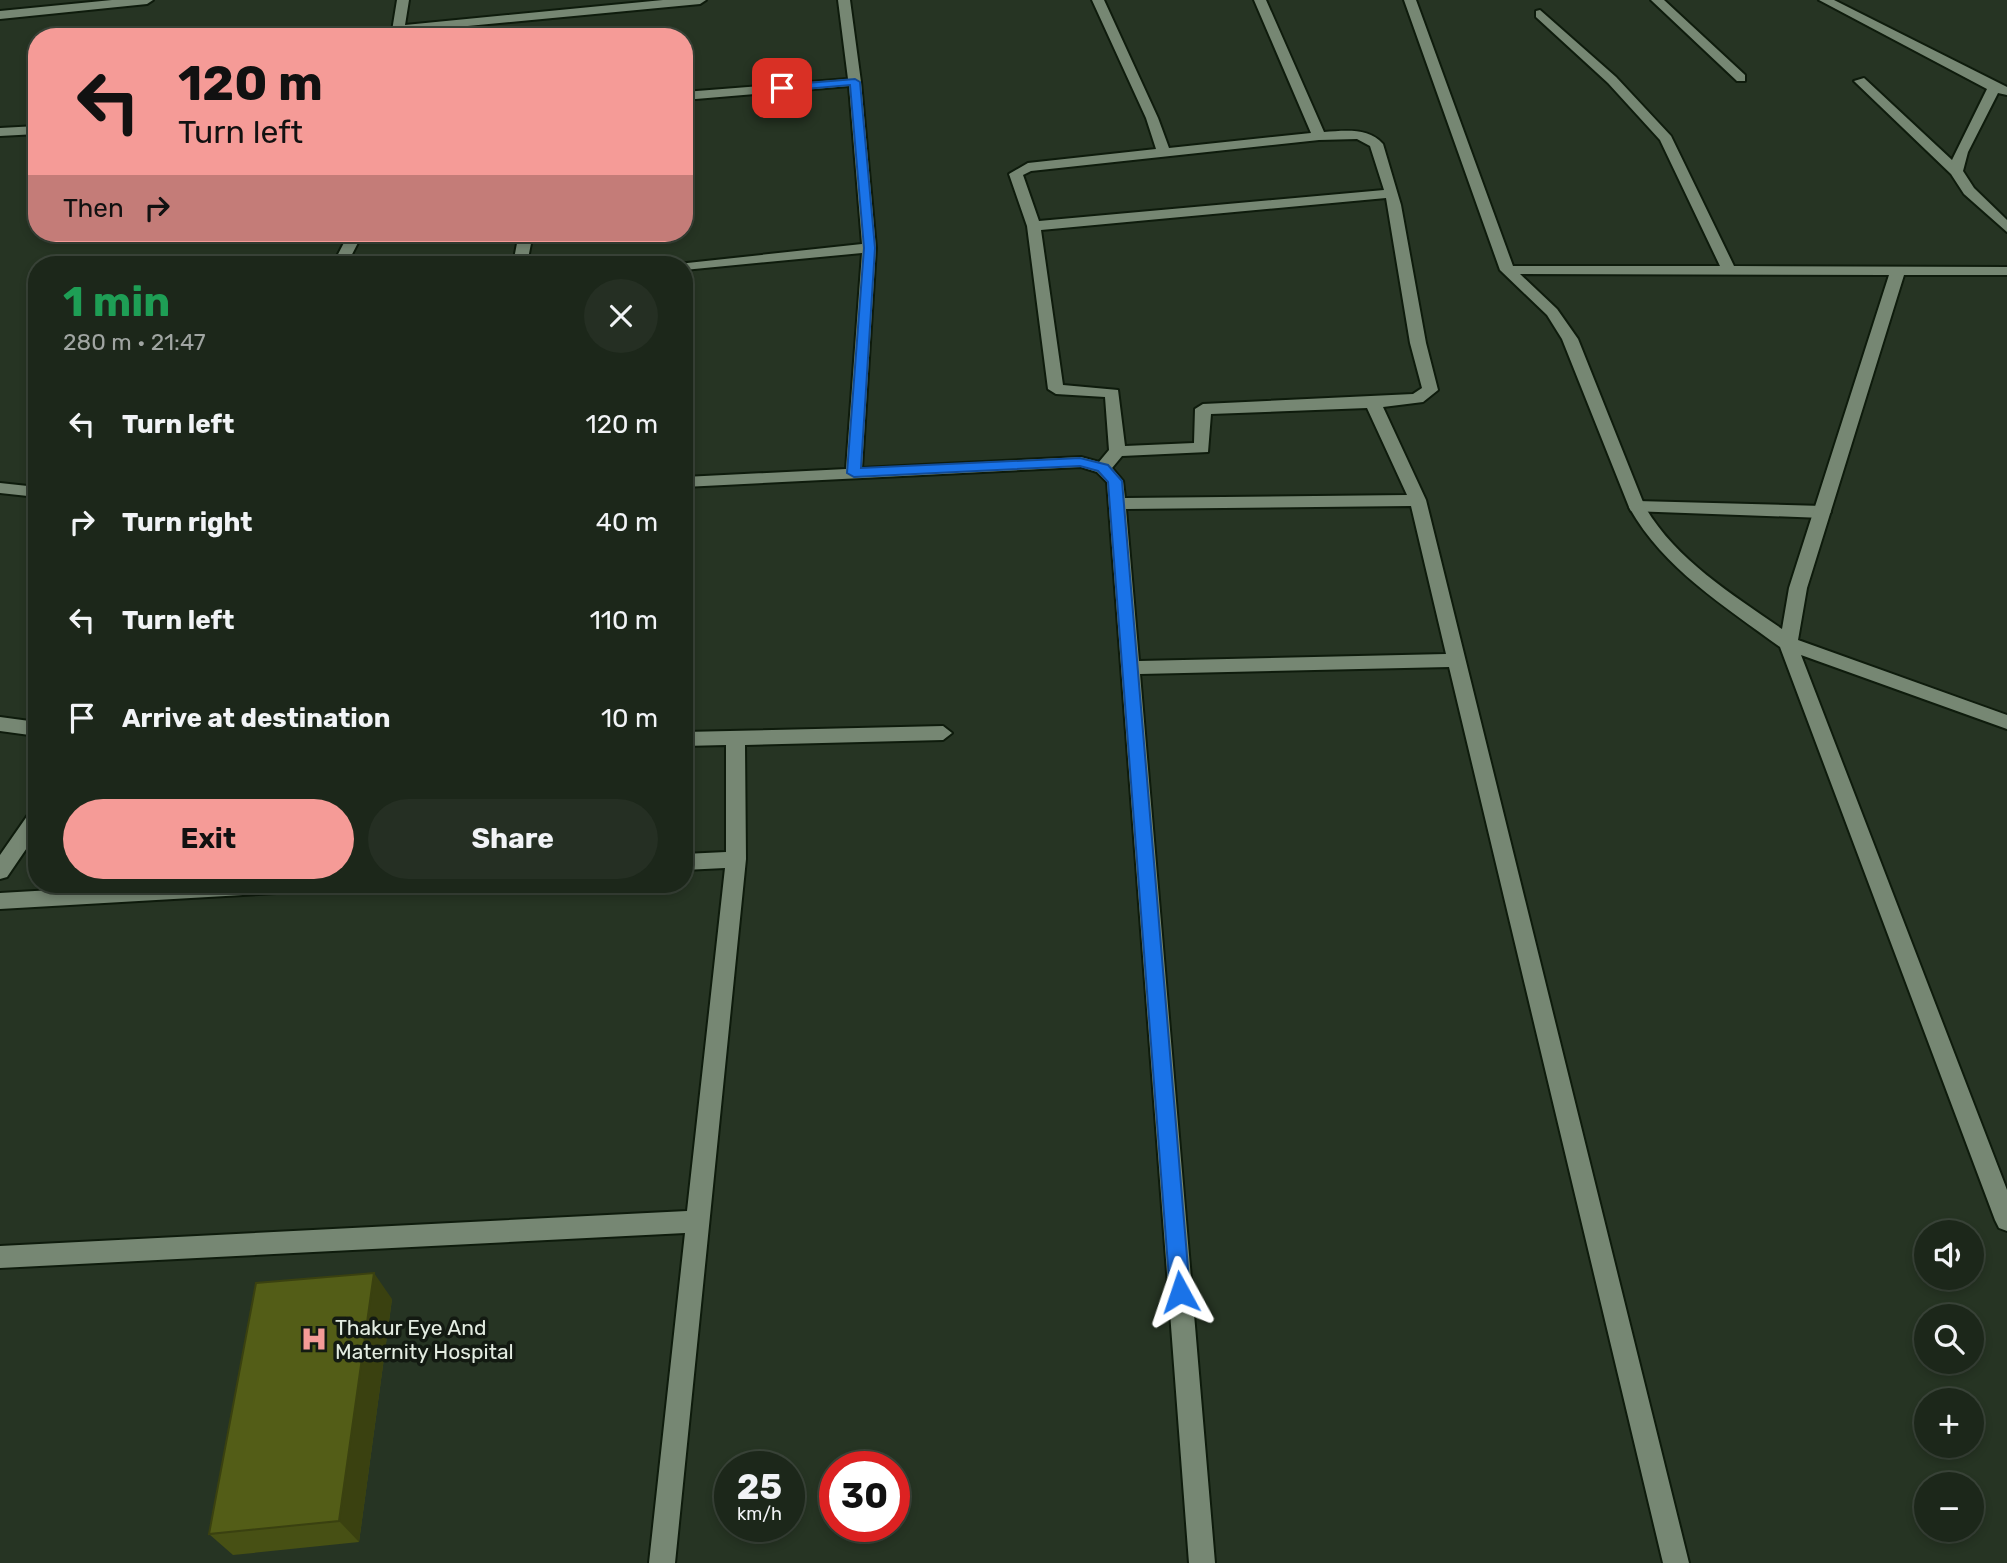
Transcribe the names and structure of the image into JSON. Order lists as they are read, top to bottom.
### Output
{
  "places": {
    "hospital": ["Thakur Eye And Maternity Hospital"]
  },
  "page": {
    "turn": ["120 m", "Turn left"],
    "then": "Then",
    "heading": ["1 min", "280 m · 21:47"],
    "list": [
      {
        "name": "Turn left",
        "value": "120 m"
      },
      {
        "name": "Turn right",
        "value": "40 m"
      },
      {
        "name": "Turn left",
        "value": "110 m"
      },
      {
        "name": "Arrive at destination",
        "value": "10 m"
      }
    ],
    "buttons": ["Exit", "Share"],
    "map_buttons": ["+", "−"],
    "speed": "25 km/h",
    "limit": "30"
  }
}
